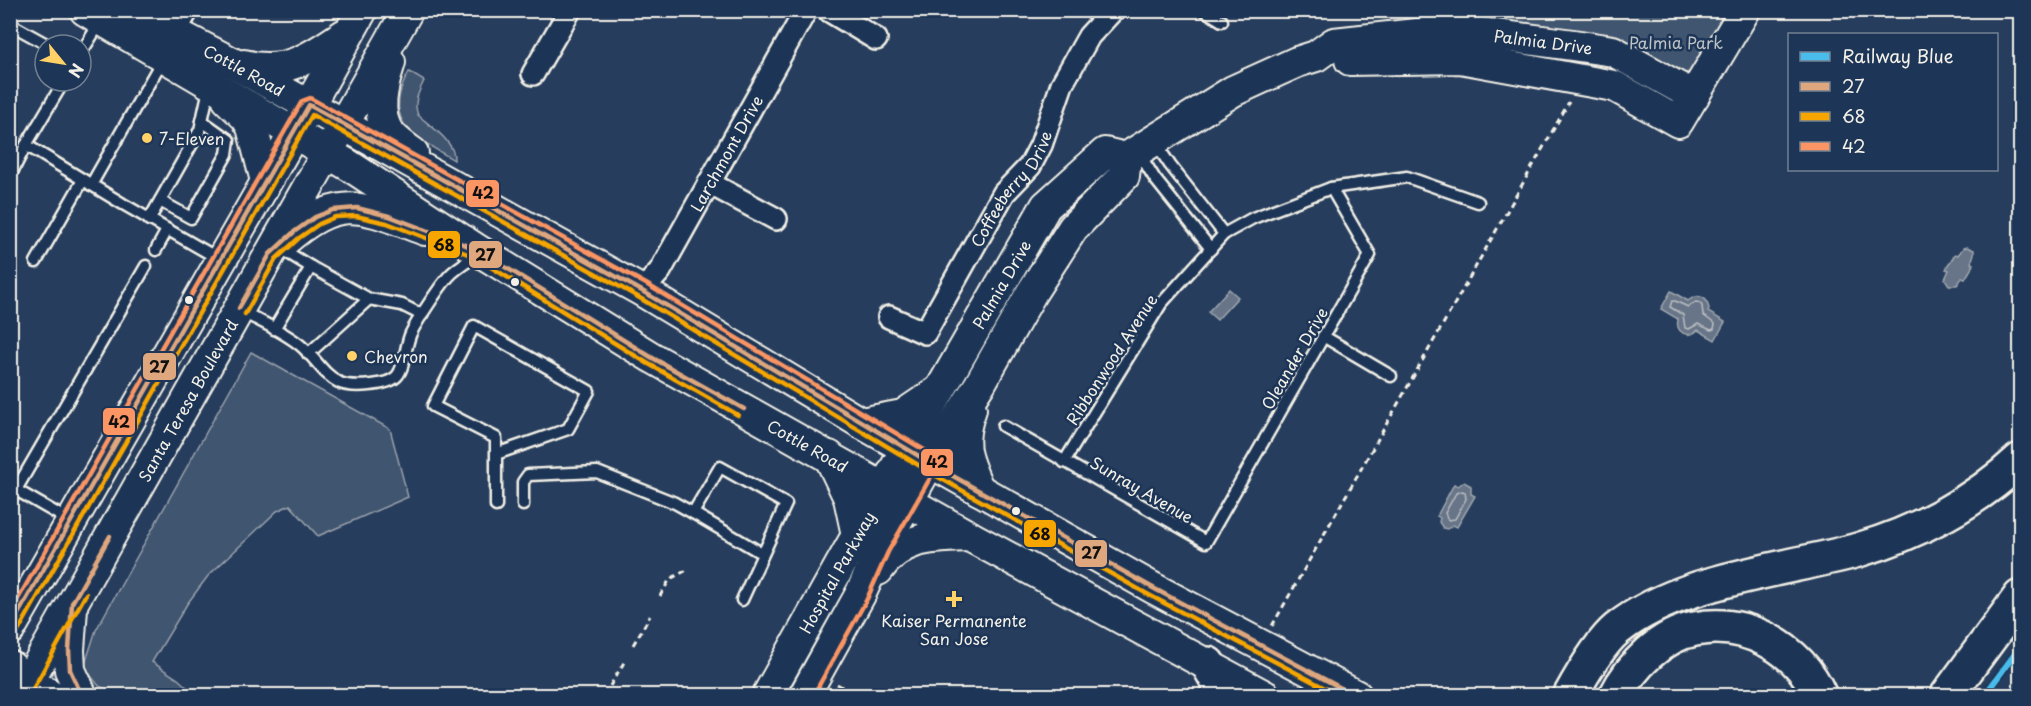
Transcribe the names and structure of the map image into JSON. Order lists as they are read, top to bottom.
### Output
{
  "streets": {
    "main road": [
      "Palmia Drive",
      "Cottle Road",
      "Santa Teresa Boulevard",
      "Hospital Parkway"
    ],
    "street": ["Larchmont Drive", "Coffeeberry Drive"],
    "lane": ["Oleander Drive", "Ribbonwood Avenue", "Sunray Avenue"]
  },
  "crossings": [
    ["Palmia Drive", "Cottle Road"],
    ["Palmia Drive", "Hospital Parkway"],
    ["Cottle Road", "Larchmont Drive"],
    ["Cottle Road", "Santa Teresa Boulevard"],
    ["Cottle Road", "Hospital Parkway"],
    ["Oleander Drive", "Ribbonwood Avenue"],
    ["Oleander Drive", "Sunray Avenue"],
    ["Ribbonwood Avenue", "Sunray Avenue"]
  ],
  "parks": ["Palmia Park"],
  "places": {
    "other": ["7-Eleven", "Chevron"],
    "health": ["Kaiser Permanente San Jose"]
  },
  "lines": [
    "transit line 42",
    "transit line 27",
    "transit line 68",
    "rail line Blue"
  ],
  "legend": [
    "Railway Blue",
    "27",
    "68",
    "42"
  ],
  "north": "bottom right"
}
